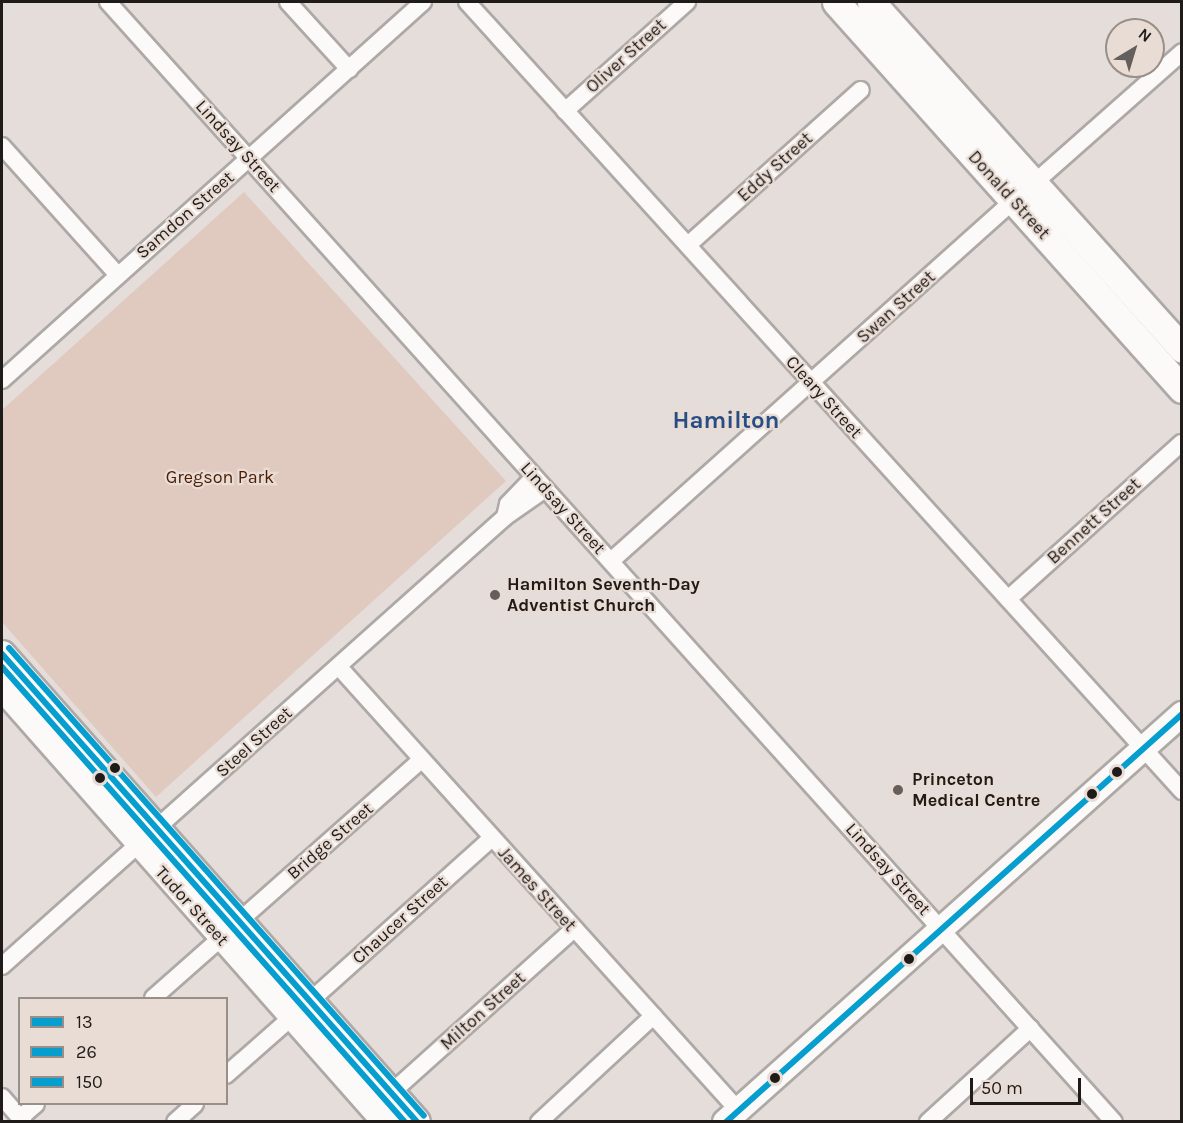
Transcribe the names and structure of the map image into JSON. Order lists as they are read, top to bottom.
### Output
{
  "streets": {
    "highway": ["Donald Street"],
    "main road": ["Tudor Street"],
    "street": [
      "Oliver Street",
      "Lindsay Street",
      "Eddy Street",
      "Samdon Street",
      "Swan Street",
      "Cleary Street",
      "Bennett Street",
      "Steel Street",
      "Bridge Street",
      "James Street",
      "Chaucer Street",
      "Milton Street"
    ]
  },
  "crossings": [
    ["Oliver Street", "Cleary Street"],
    ["Lindsay Street", "Samdon Street"],
    ["Lindsay Street", "Swan Street"],
    ["Lindsay Street", "Steel Street"],
    ["Eddy Street", "Cleary Street"],
    ["Donald Street", "Swan Street"],
    ["Swan Street", "Cleary Street"],
    ["Cleary Street", "Bennett Street"],
    ["Steel Street", "James Street"],
    ["Steel Street", "Tudor Street"],
    ["Bridge Street", "James Street"],
    ["Bridge Street", "Tudor Street"],
    ["James Street", "Chaucer Street"],
    ["James Street", "Milton Street"],
    ["Tudor Street", "Chaucer Street"],
    ["Tudor Street", "Milton Street"]
  ],
  "districts": ["Hamilton"],
  "parks": ["Gregson Park"],
  "places": ["Hamilton Seventh-Day Adventist Church", "Princeton Medical Centre"],
  "lines": ["transit line 150", "transit line 13", "transit line 26"],
  "legend": ["13", "26", "150"],
  "scale_bar": "50 m",
  "north": "top right"
}
